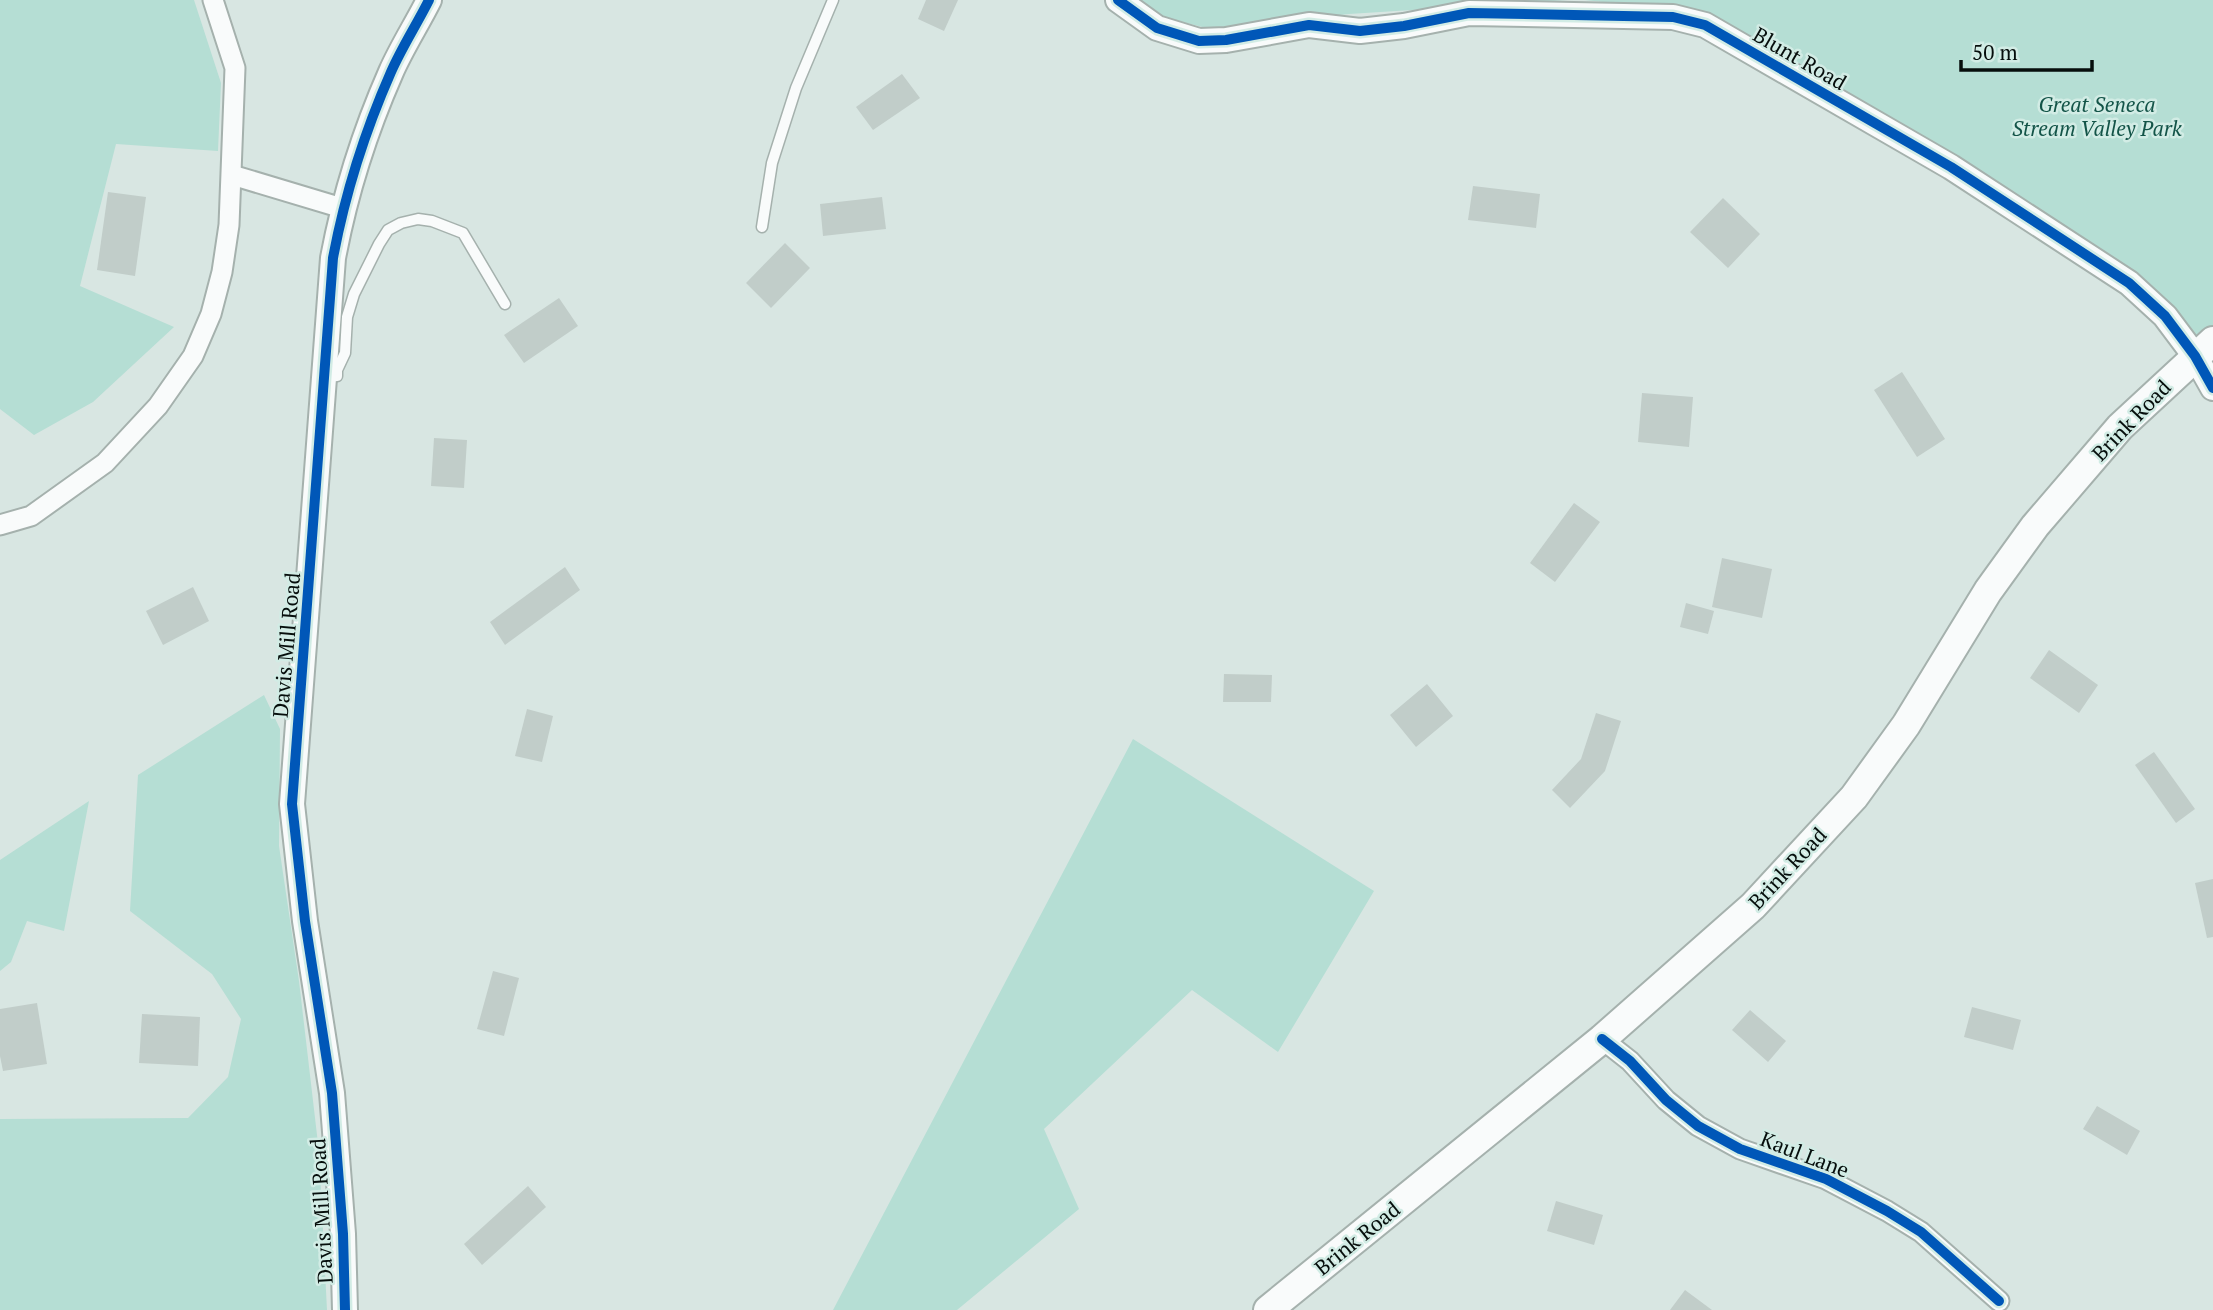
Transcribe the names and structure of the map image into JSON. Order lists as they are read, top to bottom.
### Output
{
  "streets": {
    "main road": ["Brink Road"],
    "street": ["Blunt Road", "Davis Mill Road", "Kaul Lane"]
  },
  "crossings": [
    ["Blunt Road", "Brink Road"],
    ["Brink Road", "Kaul Lane"]
  ],
  "parks": ["Great Seneca Stream Valley Park"],
  "scale_bar": "50 m"
}
